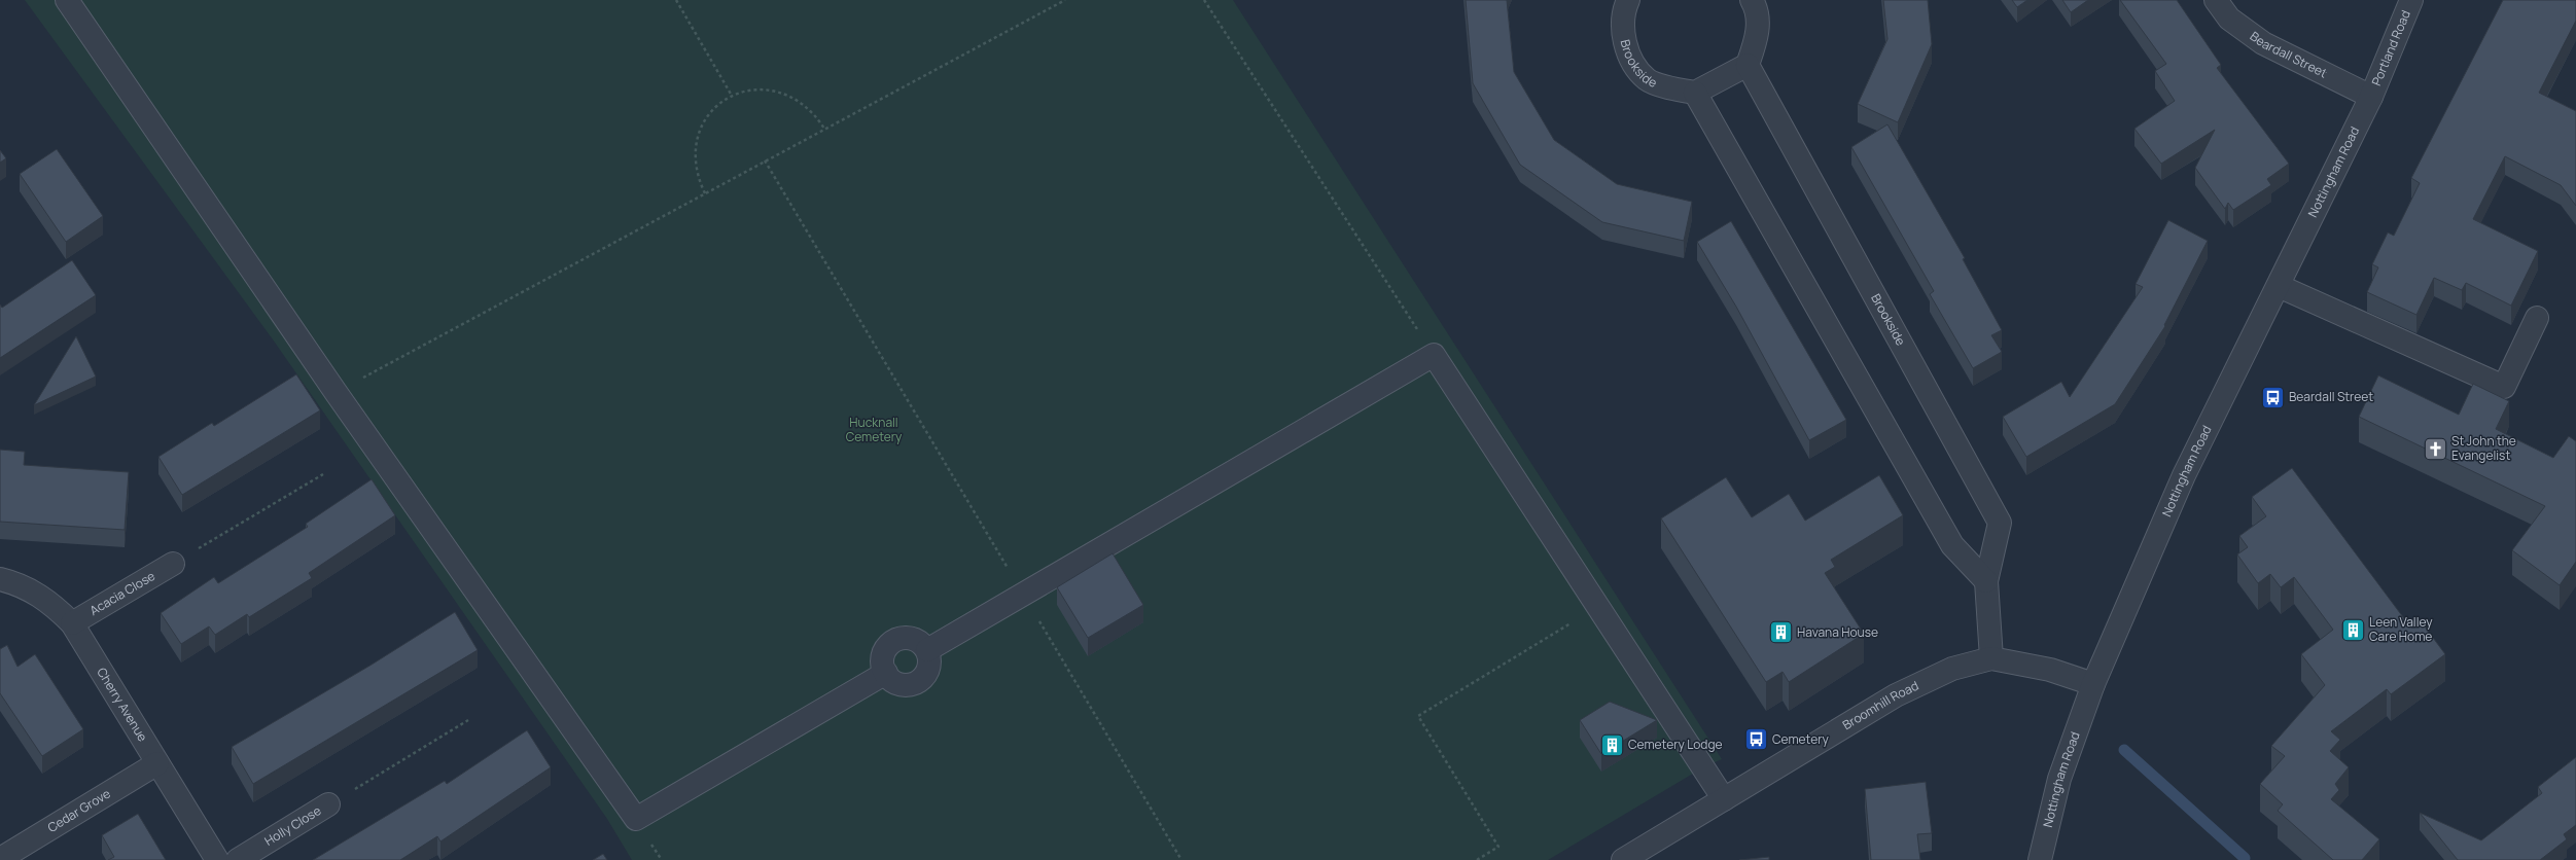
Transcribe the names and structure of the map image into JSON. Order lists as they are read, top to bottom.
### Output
{
  "streets": {
    "street": [
      "Portland Road",
      "Beardall Street",
      "Brookside",
      "Nottingham Road",
      "Acacia Close",
      "Cherry Avenue",
      "Broomhill Road",
      "Cedar Grove",
      "Holly Close"
    ]
  },
  "crossings": [
    ["Portland Road", "Beardall Street"],
    ["Portland Road", "Nottingham Road"],
    ["Beardall Street", "Nottingham Road"],
    ["Brookside", "Broomhill Road"],
    ["Nottingham Road", "Broomhill Road"],
    ["Acacia Close", "Cherry Avenue"],
    ["Cherry Avenue", "Cedar Grove"]
  ],
  "parks": ["Hucknall Cemetery"],
  "places": {
    "bus stop": ["Beardall Street", "Cemetery"],
    "church": ["St John the Evangelist"],
    "building": ["Leen Valley Care Home", "Havana House", "Cemetery Lodge"]
  }
}
